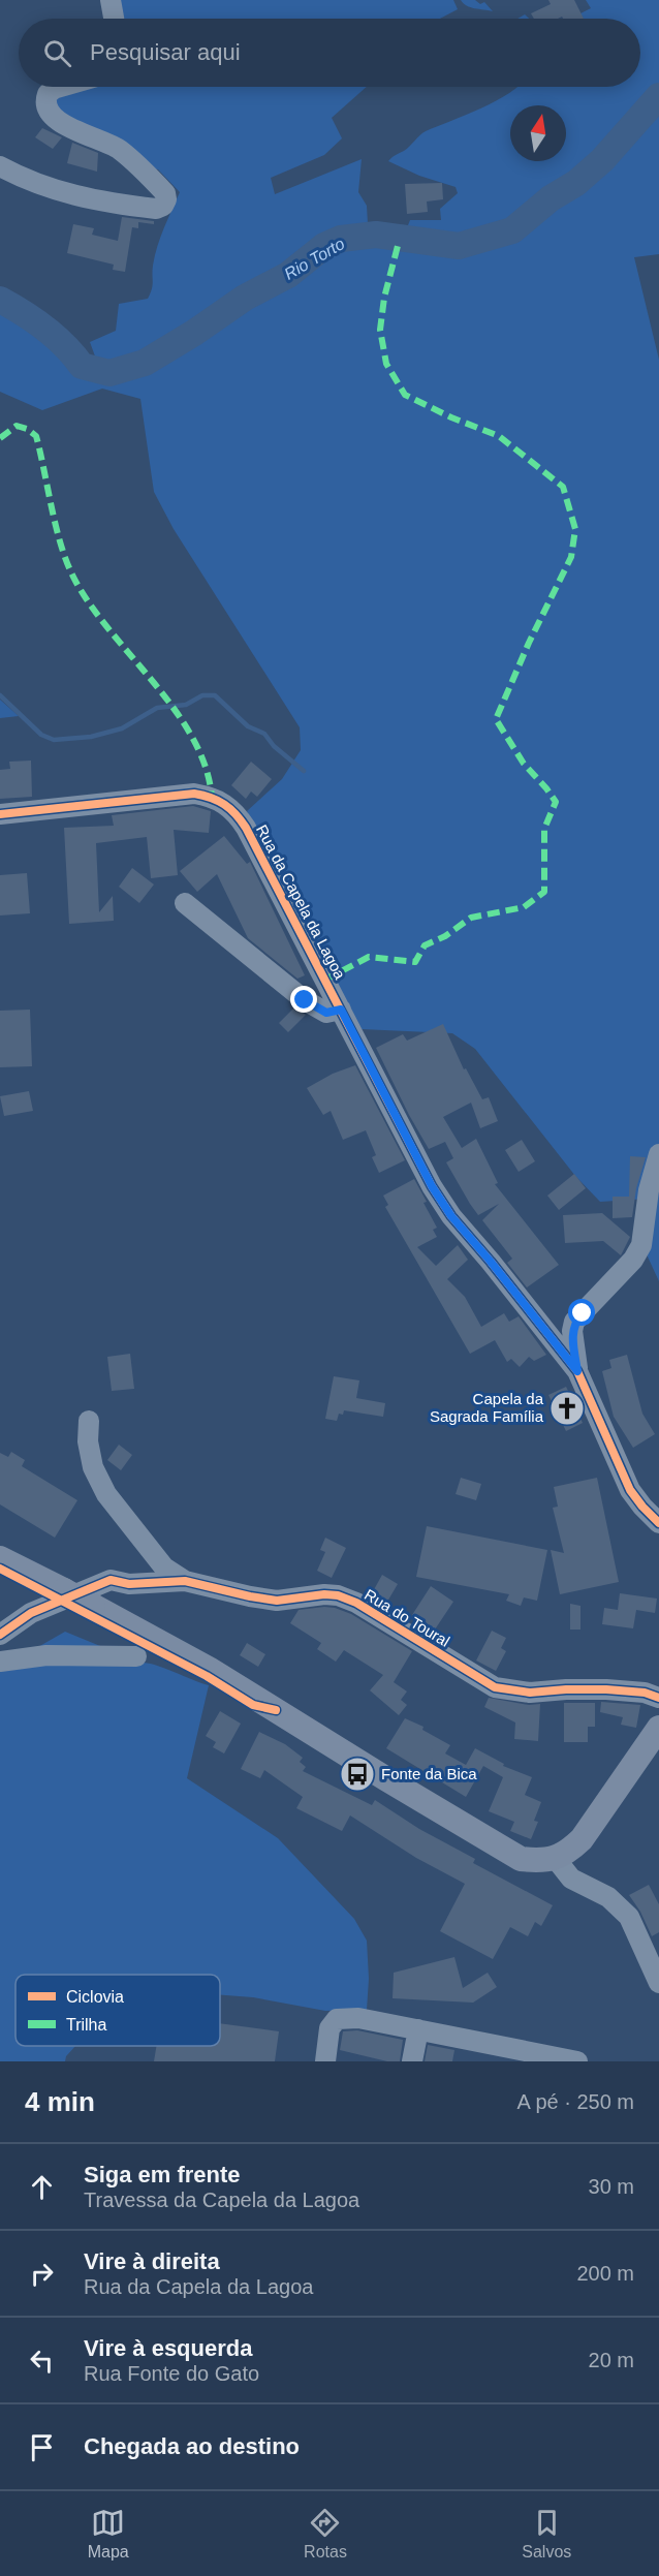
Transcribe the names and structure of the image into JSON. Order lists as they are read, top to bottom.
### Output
{
  "streets": {
    "street": ["Rua da Capela da Lagoa", "Rua do Toural"]
  },
  "water": ["Rio Torto"],
  "places": {
    "church": ["Capela da Sagrada Família"],
    "bus stop": ["Fonte da Bica"]
  },
  "legend": ["Ciclovia", "Trilha"],
  "north": "top",
  "page": {
    "search": "Pesquisar aqui",
    "heading": ["4 min", "A pé · 250 m"],
    "list": [
      ["Siga em frente", "Travessa da Capela da Lagoa", "30 m"],
      ["Vire à direita", "Rua da Capela da Lagoa", "200 m"],
      ["Vire à esquerda", "Rua Fonte do Gato", "20 m"],
      "Chegada ao destino"
    ],
    "nav": ["Mapa", "Rotas", "Salvos"]
  }
}
